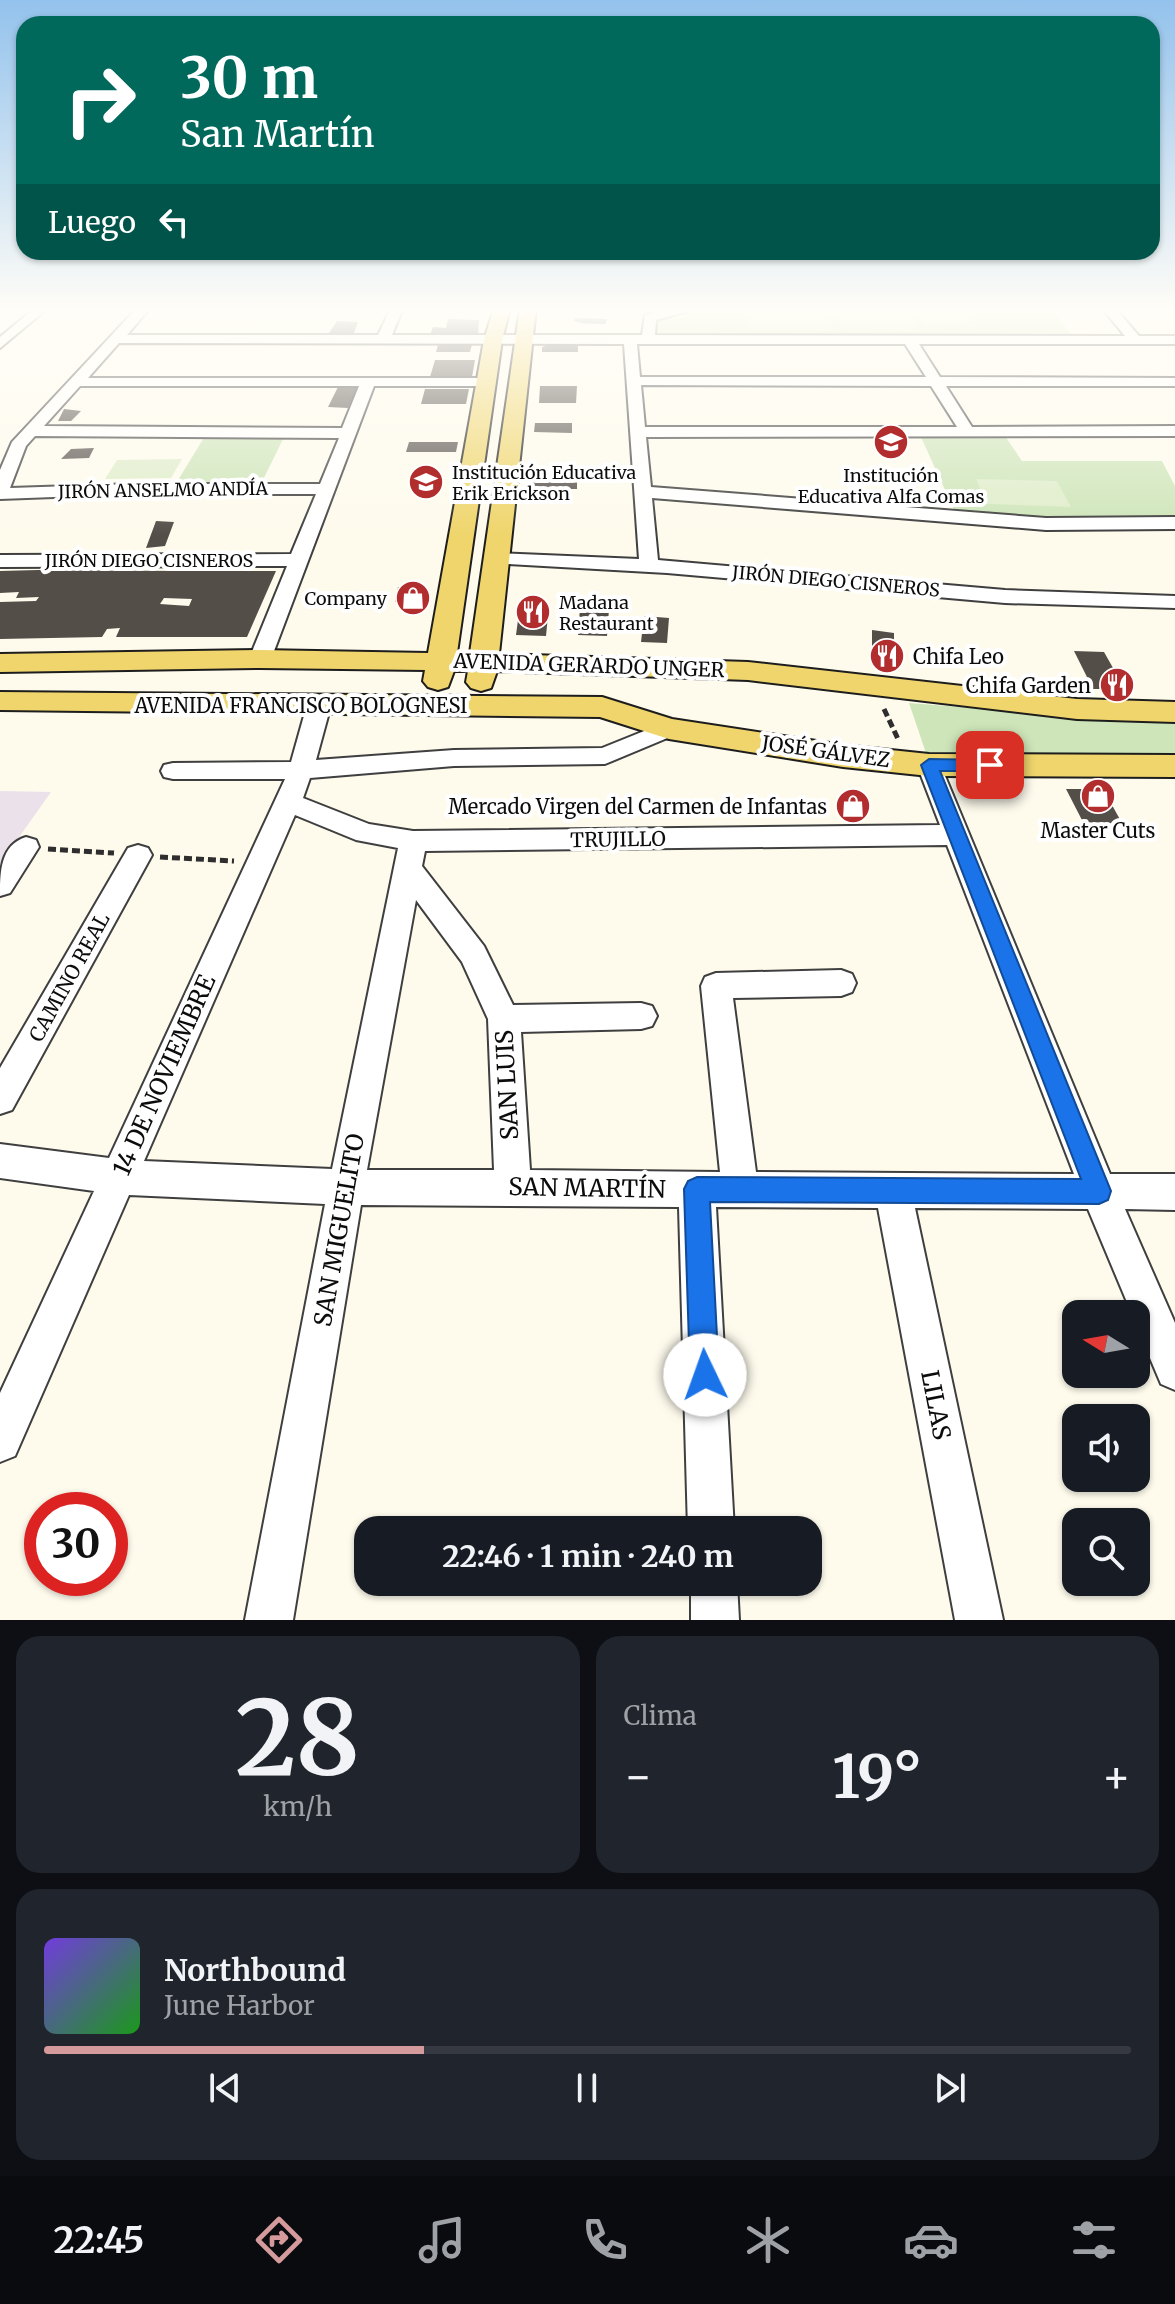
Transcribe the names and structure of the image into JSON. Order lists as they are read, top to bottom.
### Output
{
  "streets": {
    "main road": ["AVENIDA GERARDO UNGER", "AVENIDA FRANCISCO BOLOGNESI", "JOSÉ GÁLVEZ"],
    "street": [
      "JIRÓN ANSELMO ANDÍA",
      "JIRÓN DIEGO CISNEROS",
      "TRUJILLO",
      "CAMINO REAL",
      "14 DE NOVIEMBRE",
      "SAN LUIS",
      "SAN MARTÍN",
      "SAN MIGUELITO",
      "LILAS"
    ]
  },
  "crossings": [
    ["AVENIDA FRANCISCO BOLOGNESI", "JOSÉ GÁLVEZ"],
    ["AVENIDA FRANCISCO BOLOGNESI", "14 DE NOVIEMBRE"],
    ["TRUJILLO", "14 DE NOVIEMBRE"],
    ["TRUJILLO", "SAN LUIS"],
    ["TRUJILLO", "SAN MIGUELITO"],
    ["14 DE NOVIEMBRE", "SAN MARTÍN"],
    ["SAN LUIS", "SAN MARTÍN"],
    ["SAN LUIS", "SAN MIGUELITO"],
    ["SAN MARTÍN", "SAN MIGUELITO"],
    ["SAN MARTÍN", "LILAS"]
  ],
  "places": {
    "school or university": ["Institución Educativa Alfa Comas", "Institución Educativa Erik Erickson"],
    "shop": ["Company", "Master Cuts", "Mercado Virgen del Carmen de Infantas"],
    "restaurant": ["Madana Restaurant", "Chifa Leo", "Chifa Garden"]
  },
  "north": "left",
  "page": {
    "turn": ["30 m", "San Martín"],
    "then": "Luego",
    "limit": "30",
    "trip": "22:46 · 1 min · 240 m",
    "tile": [
      ["28", "km/h"],
      "Clima"
    ],
    "heat": ["−", "19°", "+"],
    "song": ["Northbound", "June Harbor"],
    "tabs": "22:45"
  }
}
